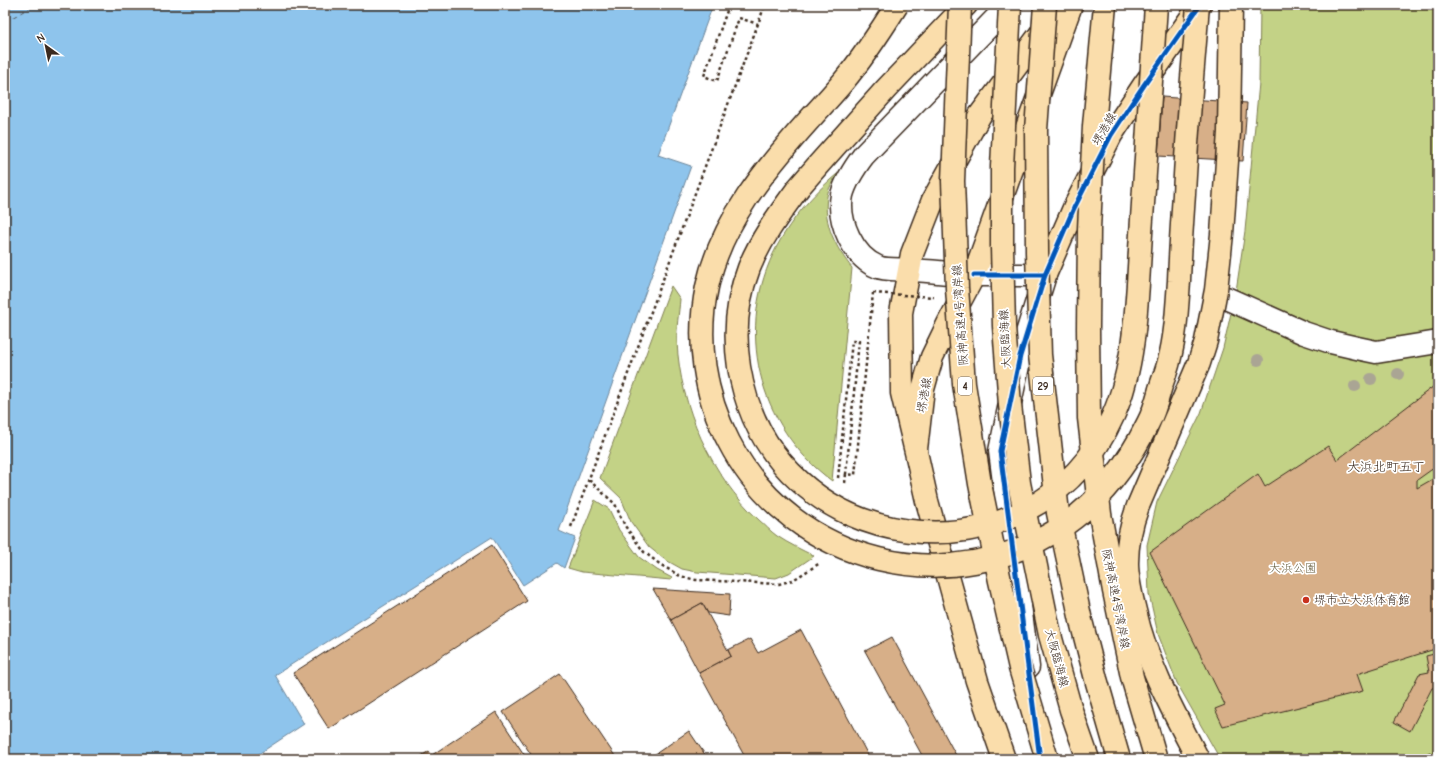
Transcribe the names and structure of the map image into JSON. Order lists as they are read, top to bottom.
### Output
{
  "streets": {
    "main road": [
      "堺港線",
      "阪神高速4号湾岸線",
      "大阪臨海線",
      "4",
      "29"
    ]
  },
  "districts": ["大浜北町五丁"],
  "parks": ["大浜公園"],
  "places": ["堺市立大浜体育館"],
  "north": "top left"
}
